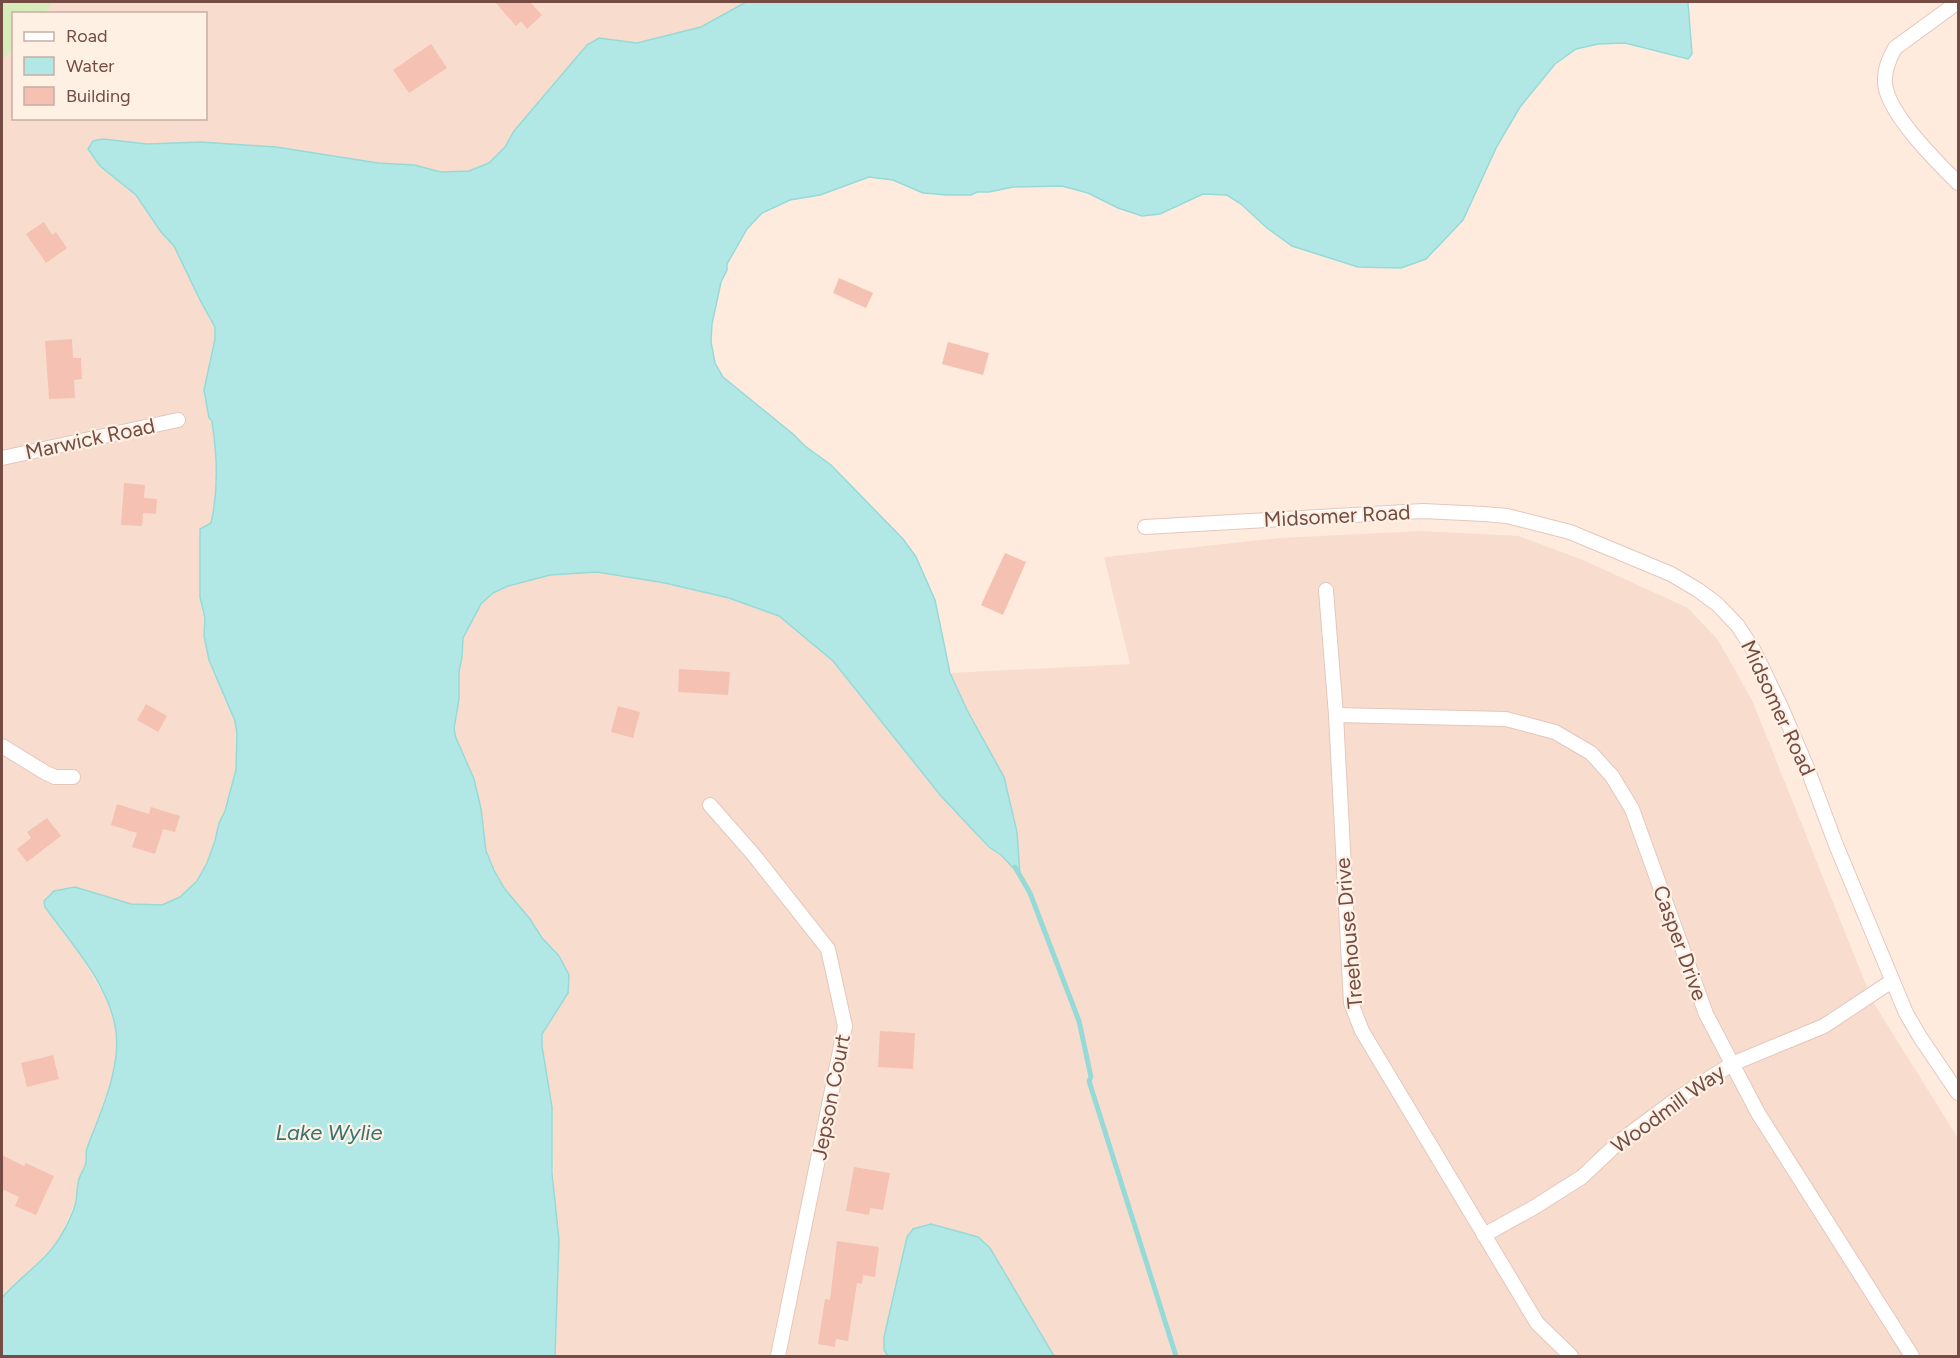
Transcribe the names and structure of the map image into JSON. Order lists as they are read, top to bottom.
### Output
{
  "streets": {
    "street": [
      "Marwick Road",
      "Midsomer Road",
      "Treehouse Drive",
      "Casper Drive",
      "Jepson Court",
      "Woodmill Way"
    ]
  },
  "crossings": [
    ["Midsomer Road", "Woodmill Way"],
    ["Treehouse Drive", "Casper Drive"],
    ["Treehouse Drive", "Woodmill Way"],
    ["Casper Drive", "Woodmill Way"]
  ],
  "water": ["Lake Wylie"],
  "legend": ["Road", "Water", "Building"]
}
